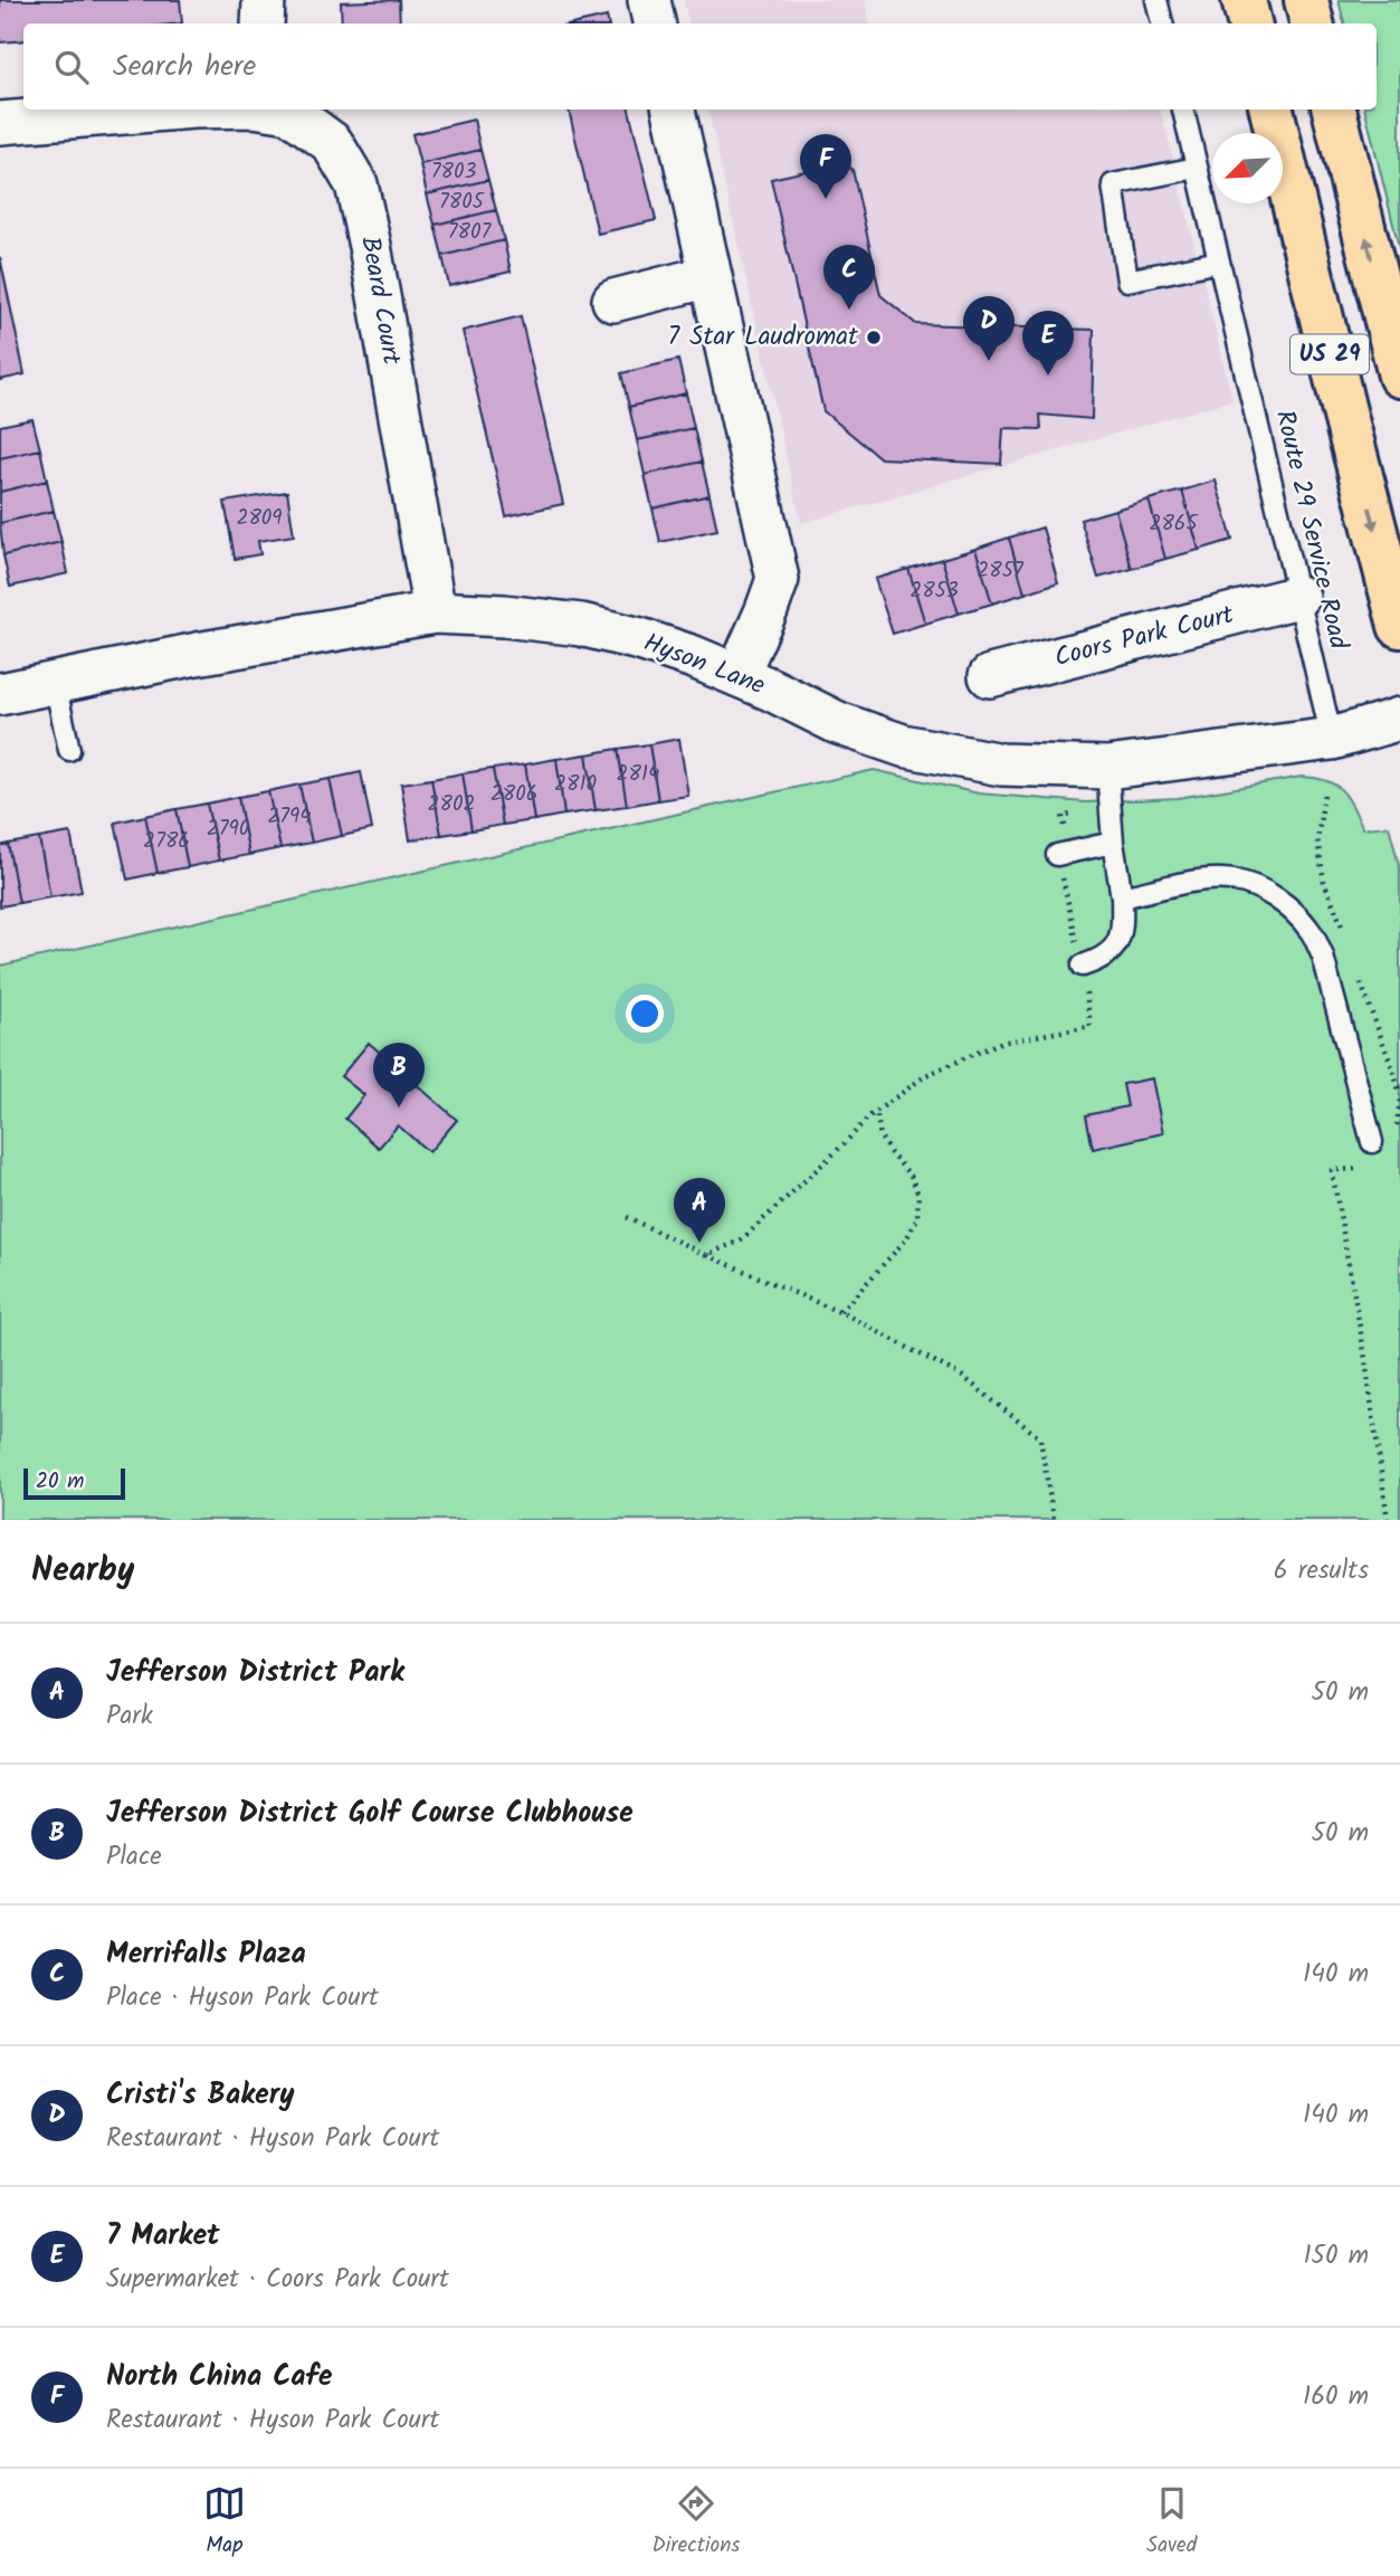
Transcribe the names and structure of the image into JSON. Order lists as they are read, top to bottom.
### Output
{
  "streets": {
    "main road": ["US 29"],
    "street": ["Beard Court", "Coors Park Court", "Hyson Lane"],
    "lane": ["Route 29 Service Road"]
  },
  "crossings": [
    ["Beard Court", "Hyson Lane"],
    ["Route 29 Service Road", "Coors Park Court"],
    ["Route 29 Service Road", "Hyson Lane"]
  ],
  "places": ["7 Star Laudromat"],
  "house_numbers": [
    "7803",
    "7805",
    "7807",
    "2809",
    "2865",
    "2857",
    "2853",
    "2814",
    "2810",
    "2806",
    "2802",
    "2794",
    "2790",
    "2786"
  ],
  "scale_bar": "20 m",
  "north": "bottom left",
  "page": {
    "search": "Search here",
    "pins": [
      "F",
      "C",
      "D",
      "E",
      "B",
      "A"
    ],
    "scale": "20 m",
    "heading": ["Nearby", "6 results"],
    "list": [
      {
        "mark": "A",
        "name": "Jefferson District Park",
        "note": "Park",
        "value": "50 m"
      },
      {
        "mark": "B",
        "name": "Jefferson District Golf Course Clubhouse",
        "note": "Place",
        "value": "50 m"
      },
      {
        "mark": "C",
        "name": "Merrifalls Plaza",
        "note": "Place · Hyson Park Court",
        "value": "140 m"
      },
      {
        "mark": "D",
        "name": "Cristi's Bakery",
        "note": "Restaurant · Hyson Park Court",
        "value": "140 m"
      },
      {
        "mark": "E",
        "name": "7 Market",
        "note": "Supermarket · Coors Park Court",
        "value": "150 m"
      },
      {
        "mark": "F",
        "name": "North China Cafe",
        "note": "Restaurant · Hyson Park Court",
        "value": "160 m"
      }
    ],
    "nav": ["Map", "Directions", "Saved"]
  }
}
